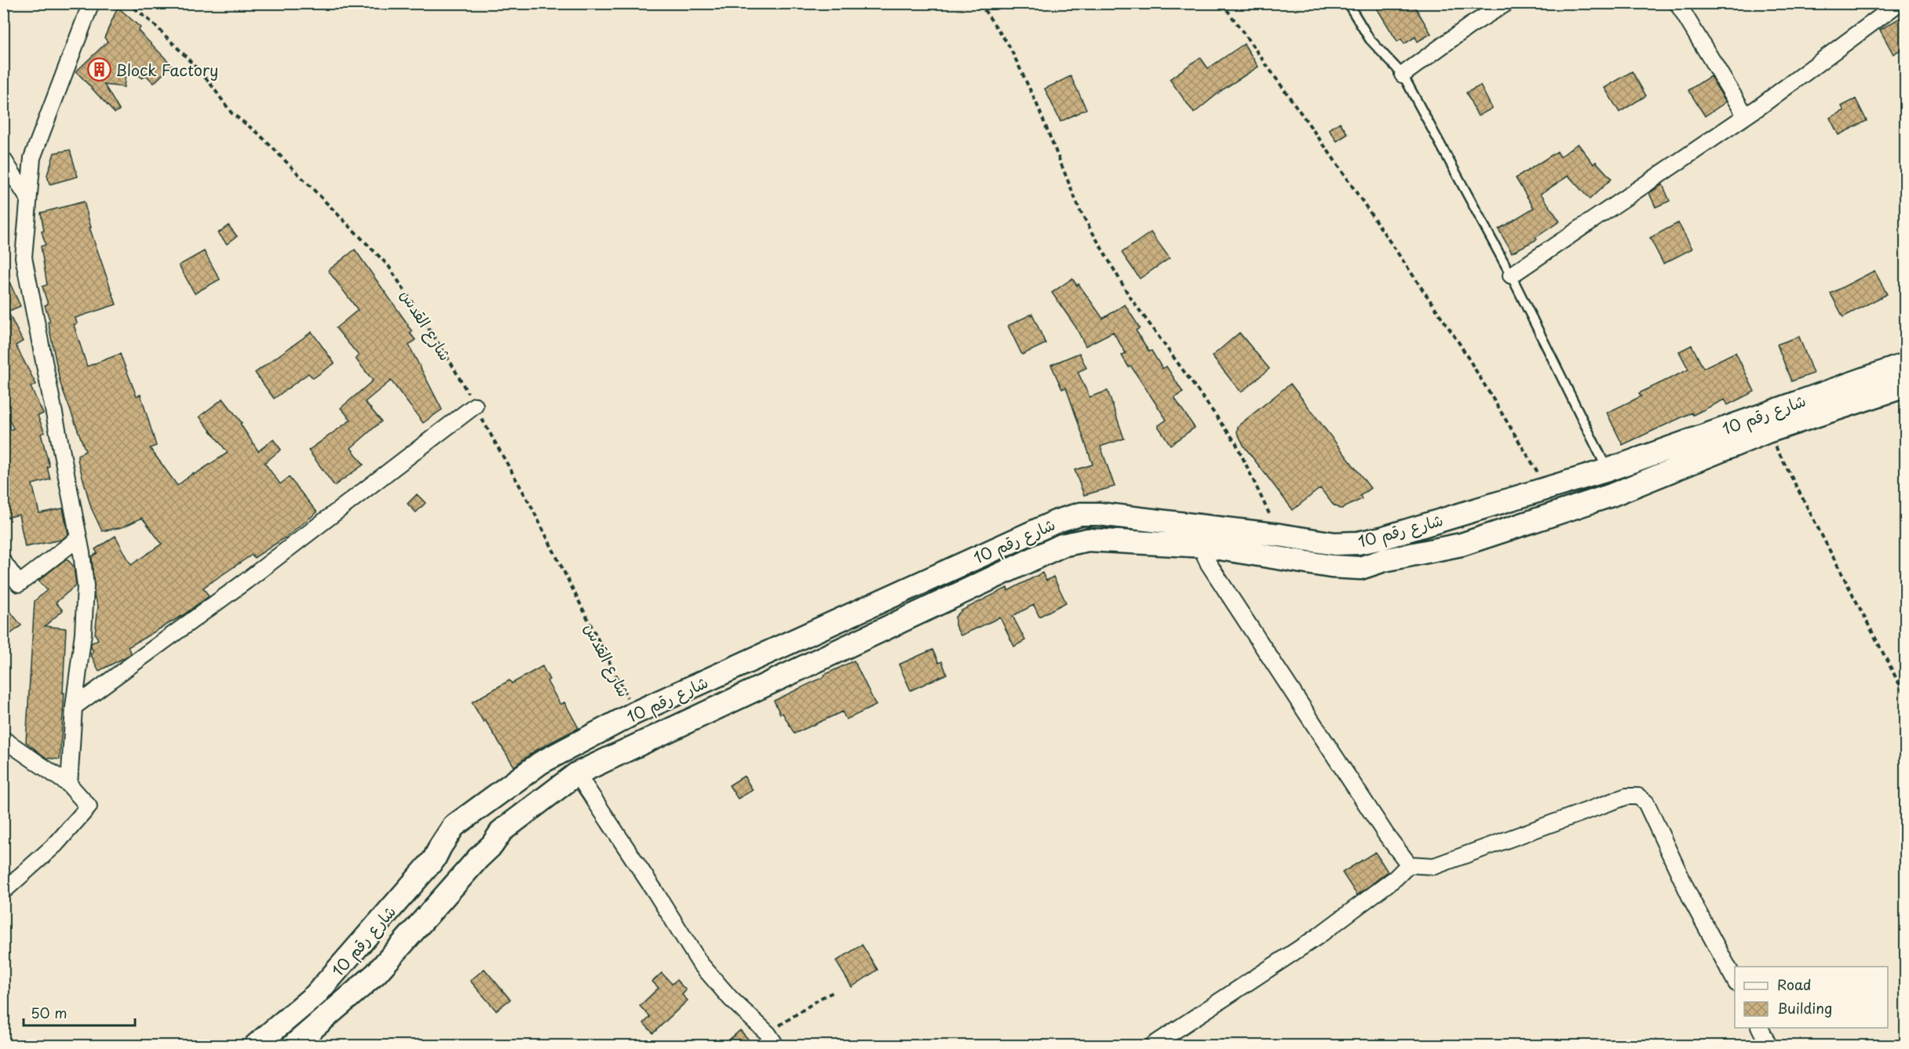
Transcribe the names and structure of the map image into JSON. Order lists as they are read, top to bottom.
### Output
{
  "streets": {
    "main road": ["شارع رقم 10"],
    "path": ["شارع القدس"]
  },
  "crossings": [
    ["شارع القدس", "شارع رقم 10"]
  ],
  "places": {
    "building": ["Block Factory"]
  },
  "legend": ["Road", "Building"],
  "scale_bar": "50 m"
}
